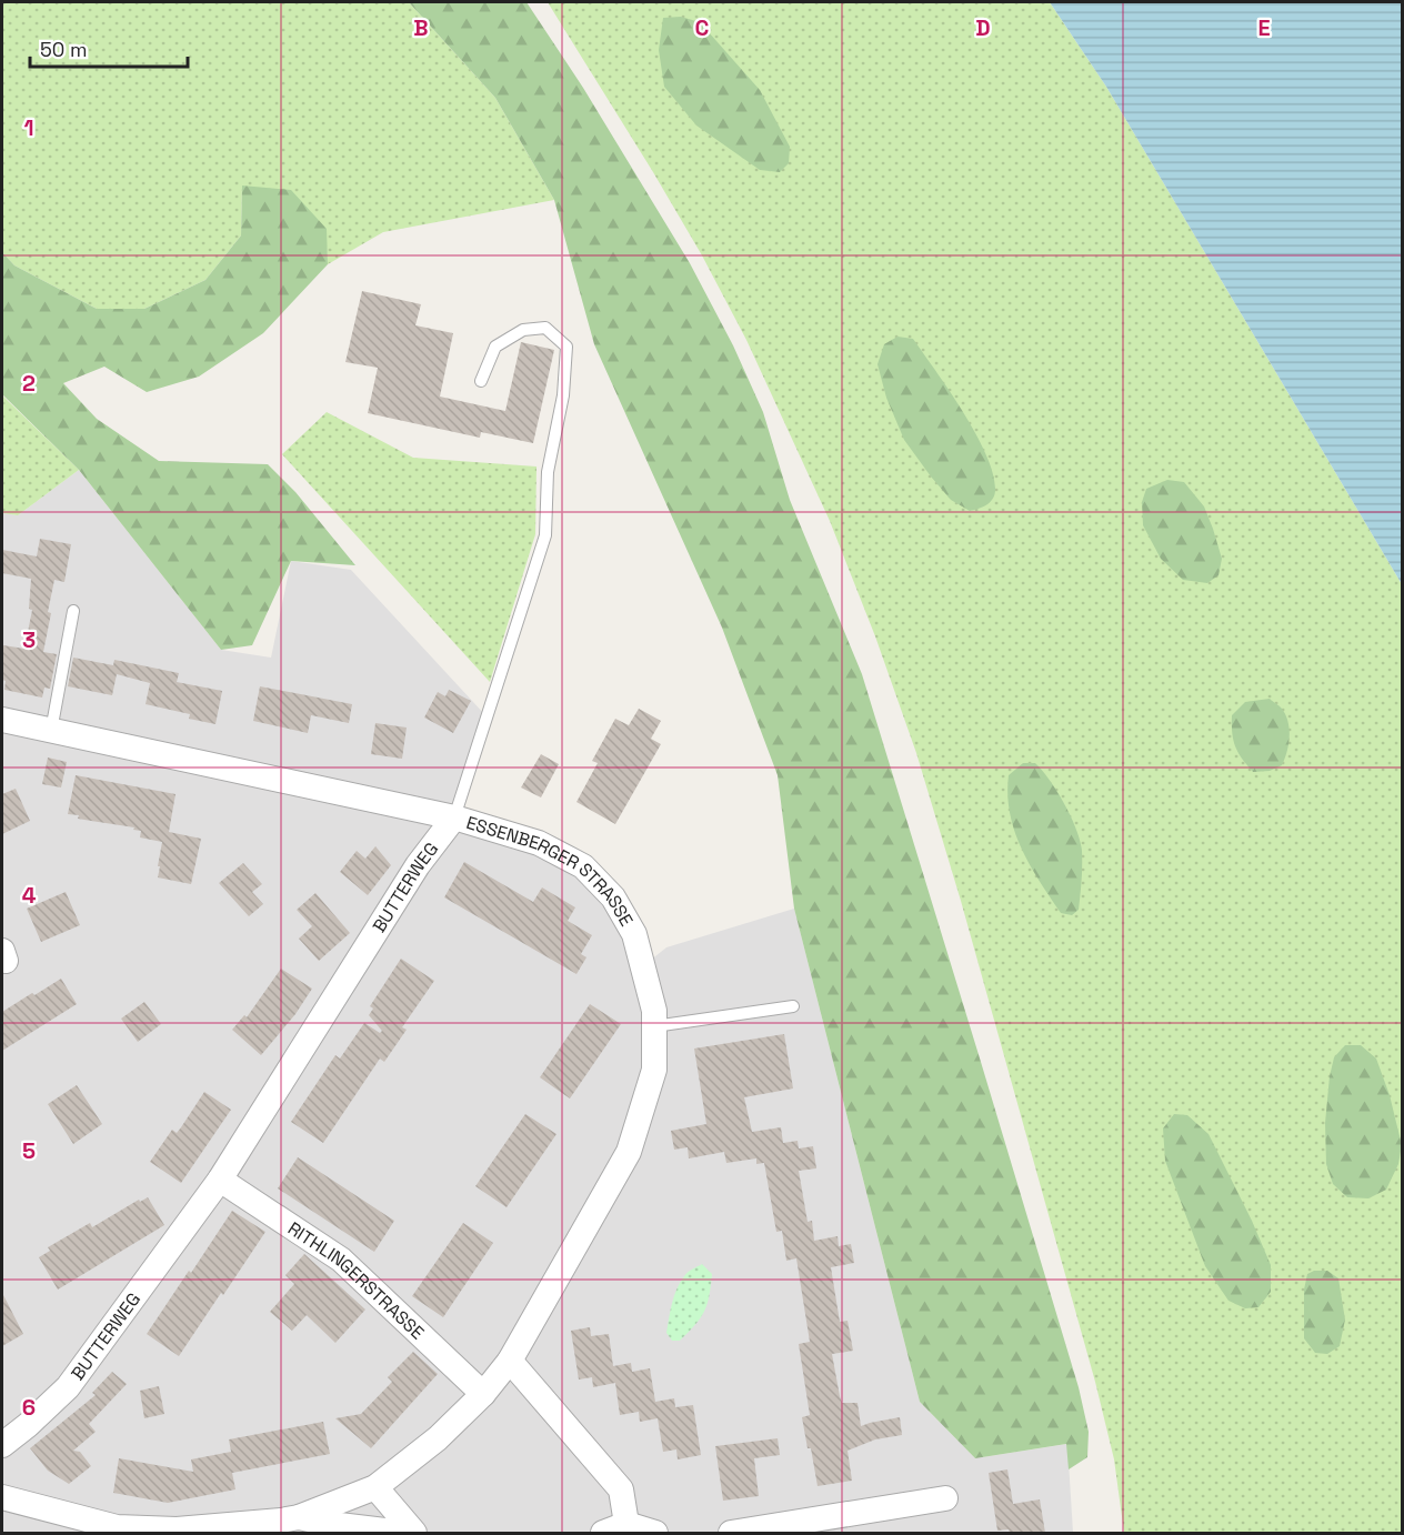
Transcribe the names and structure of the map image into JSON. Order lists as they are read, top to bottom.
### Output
{
  "streets": {
    "street": ["ESSENBERGER STRASSE", "BUTTERWEG", "RITHLINGERSTRASSE"]
  },
  "crossings": [
    ["ESSENBERGER STRASSE", "BUTTERWEG"],
    ["ESSENBERGER STRASSE", "RITHLINGERSTRASSE"],
    ["BUTTERWEG", "RITHLINGERSTRASSE"]
  ],
  "scale_bar": "50 m",
  "grid": {
    "columns": [
      "B",
      "C",
      "D",
      "E"
    ],
    "rows": [
      "1",
      "2",
      "3",
      "4",
      "5",
      "6"
    ]
  }
}
